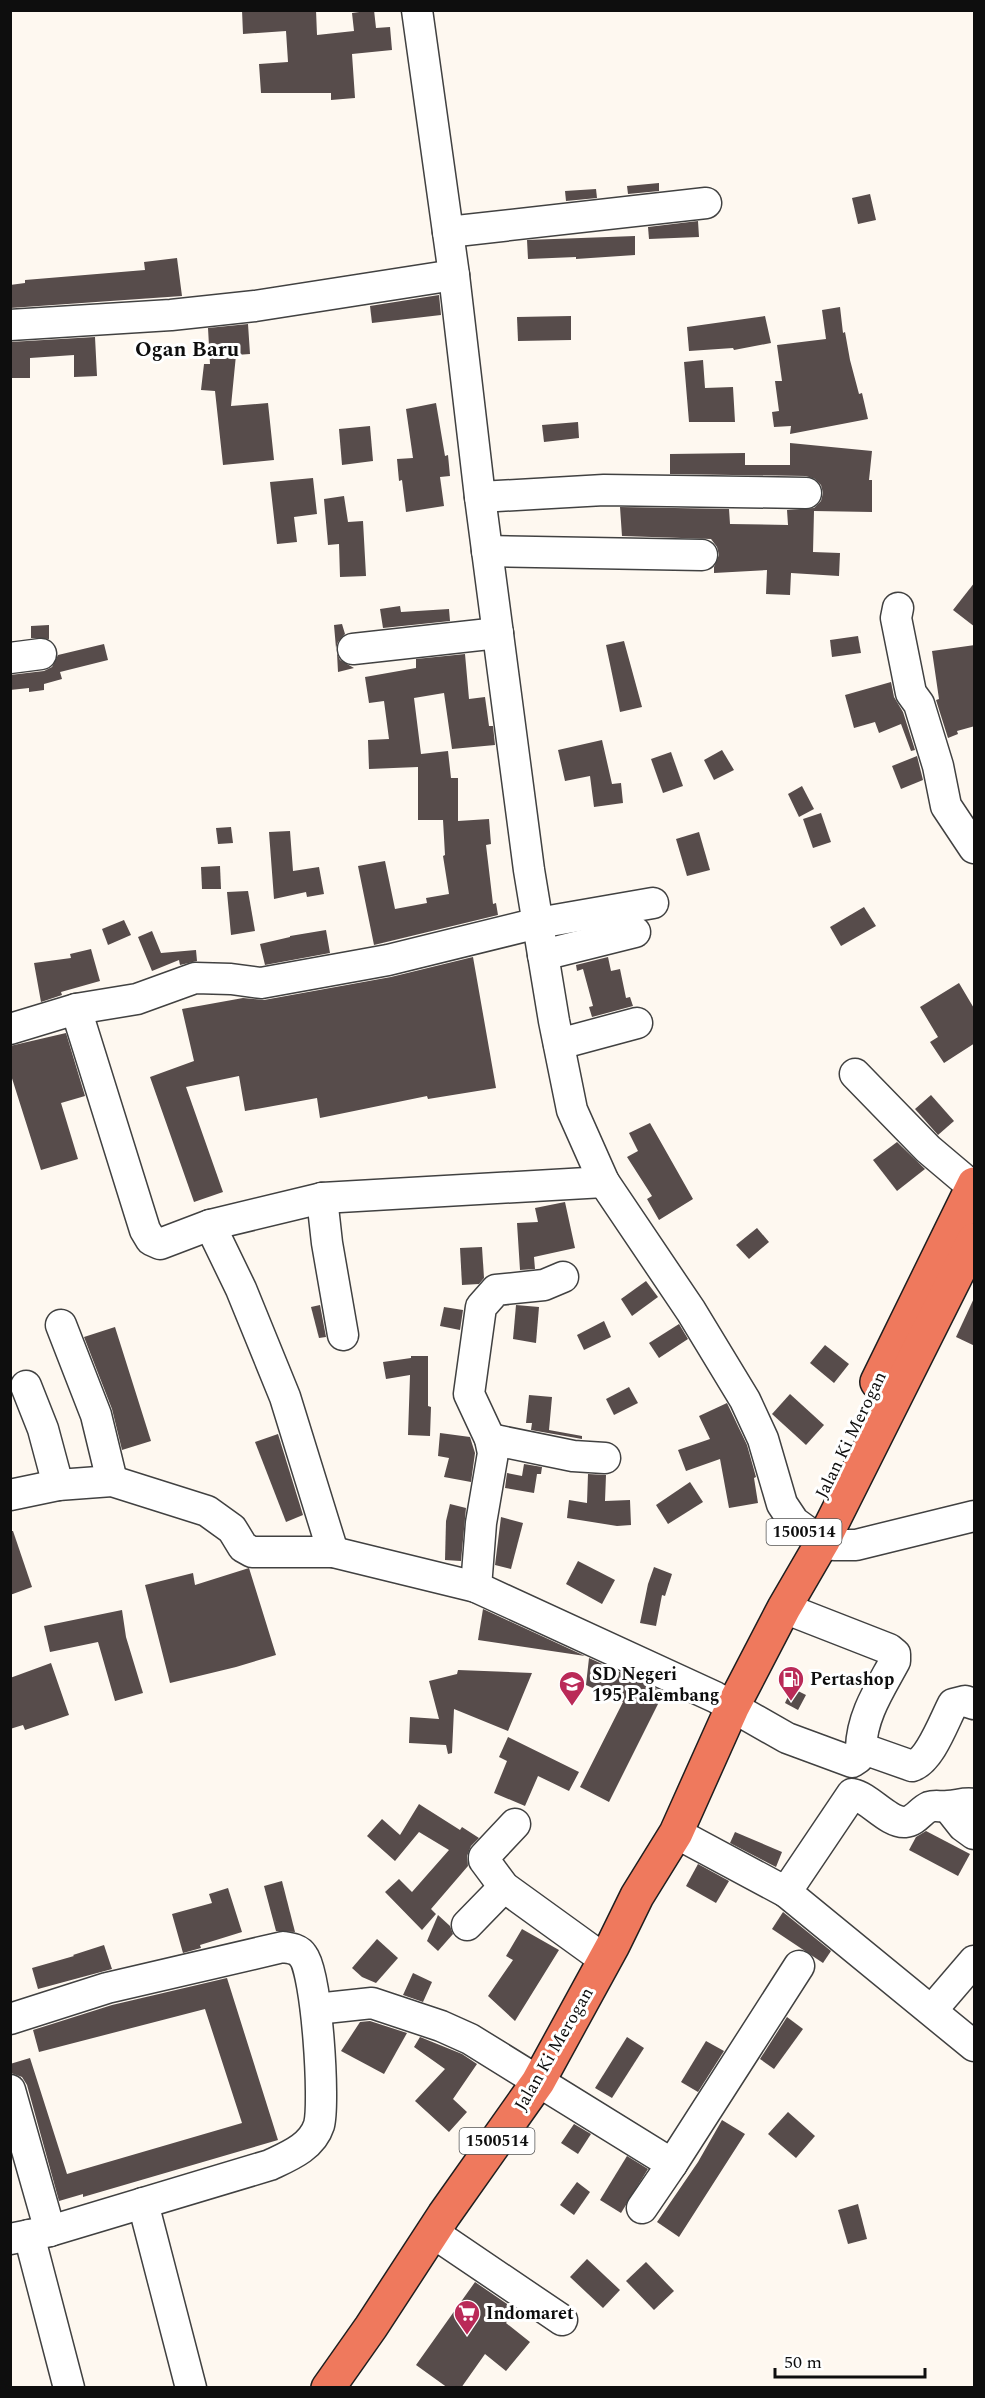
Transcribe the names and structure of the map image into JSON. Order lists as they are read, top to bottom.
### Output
{
  "streets": {
    "highway": ["Jalan Ki Merogan", "1500514"]
  },
  "districts": ["Ogan Baru"],
  "places": {
    "fuel station": ["Pertashop"],
    "school or university": ["SD Negeri 195 Palembang"],
    "supermarket": ["Indomaret"]
  },
  "scale_bar": "50 m"
}
